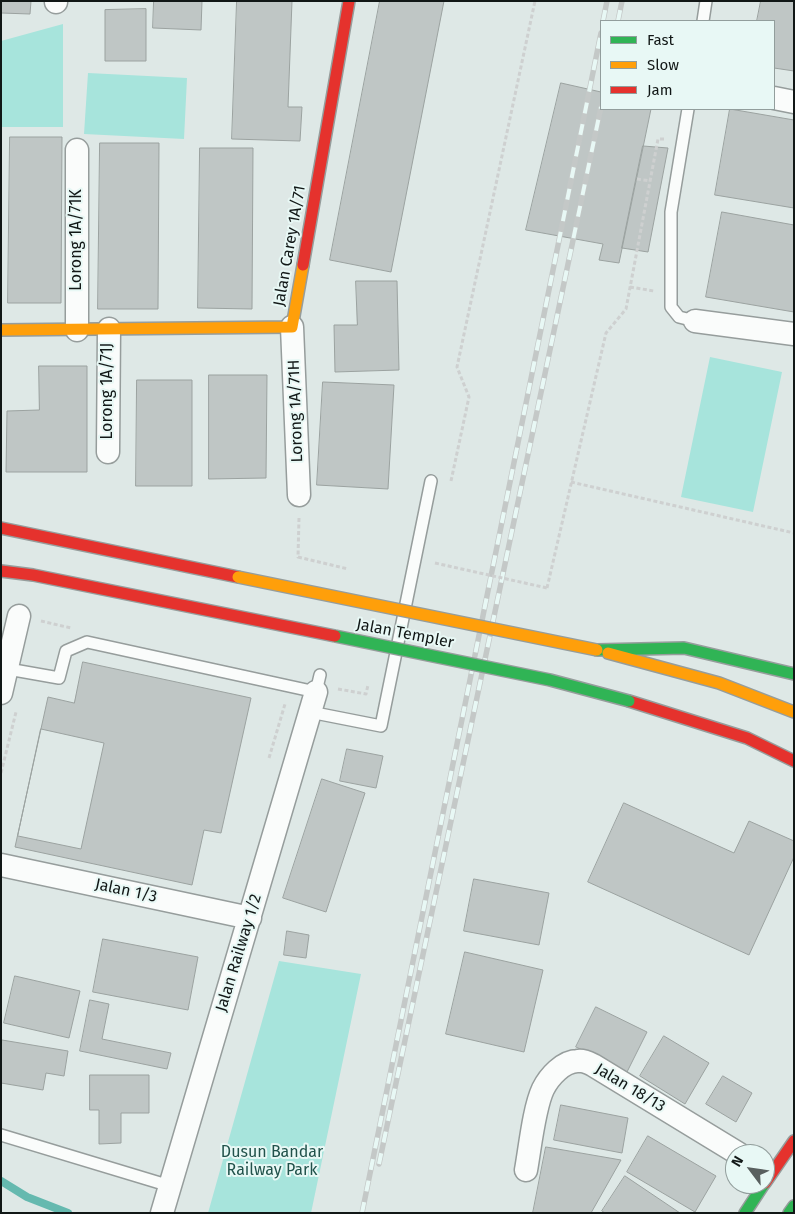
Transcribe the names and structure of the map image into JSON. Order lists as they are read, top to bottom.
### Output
{
  "streets": {
    "main road": ["Jalan Carey 1A/71", "Jalan Templer"],
    "street": [
      "Lorong 1A/71K",
      "Lorong 1A/71J",
      "Lorong 1A/71H",
      "Jalan 1/3",
      "Jalan Railway 1/2",
      "Jalan 18/13"
    ]
  },
  "crossings": [
    ["Lorong 1A/71K", "Jalan Carey 1A/71"],
    ["Jalan Carey 1A/71", "Lorong 1A/71J"],
    ["Jalan Carey 1A/71", "Lorong 1A/71H"],
    ["Jalan 1/3", "Jalan Railway 1/2"]
  ],
  "parks": ["Dusun Bandar Railway Park"],
  "legend": ["Fast", "Slow", "Jam"],
  "north": "top left"
}
